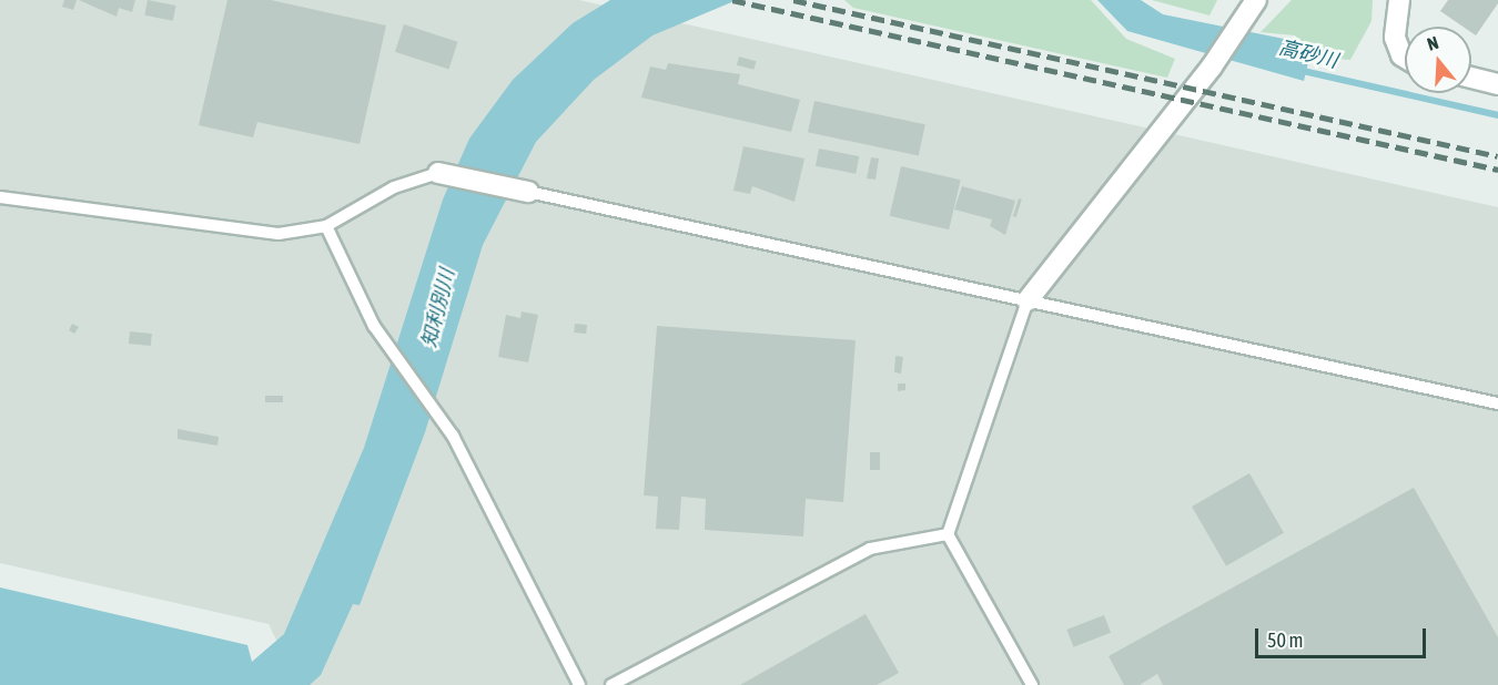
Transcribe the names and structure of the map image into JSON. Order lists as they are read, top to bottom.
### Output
{
  "water": ["高砂川", "知利別川"],
  "scale_bar": "50 m",
  "north": "top"
}
